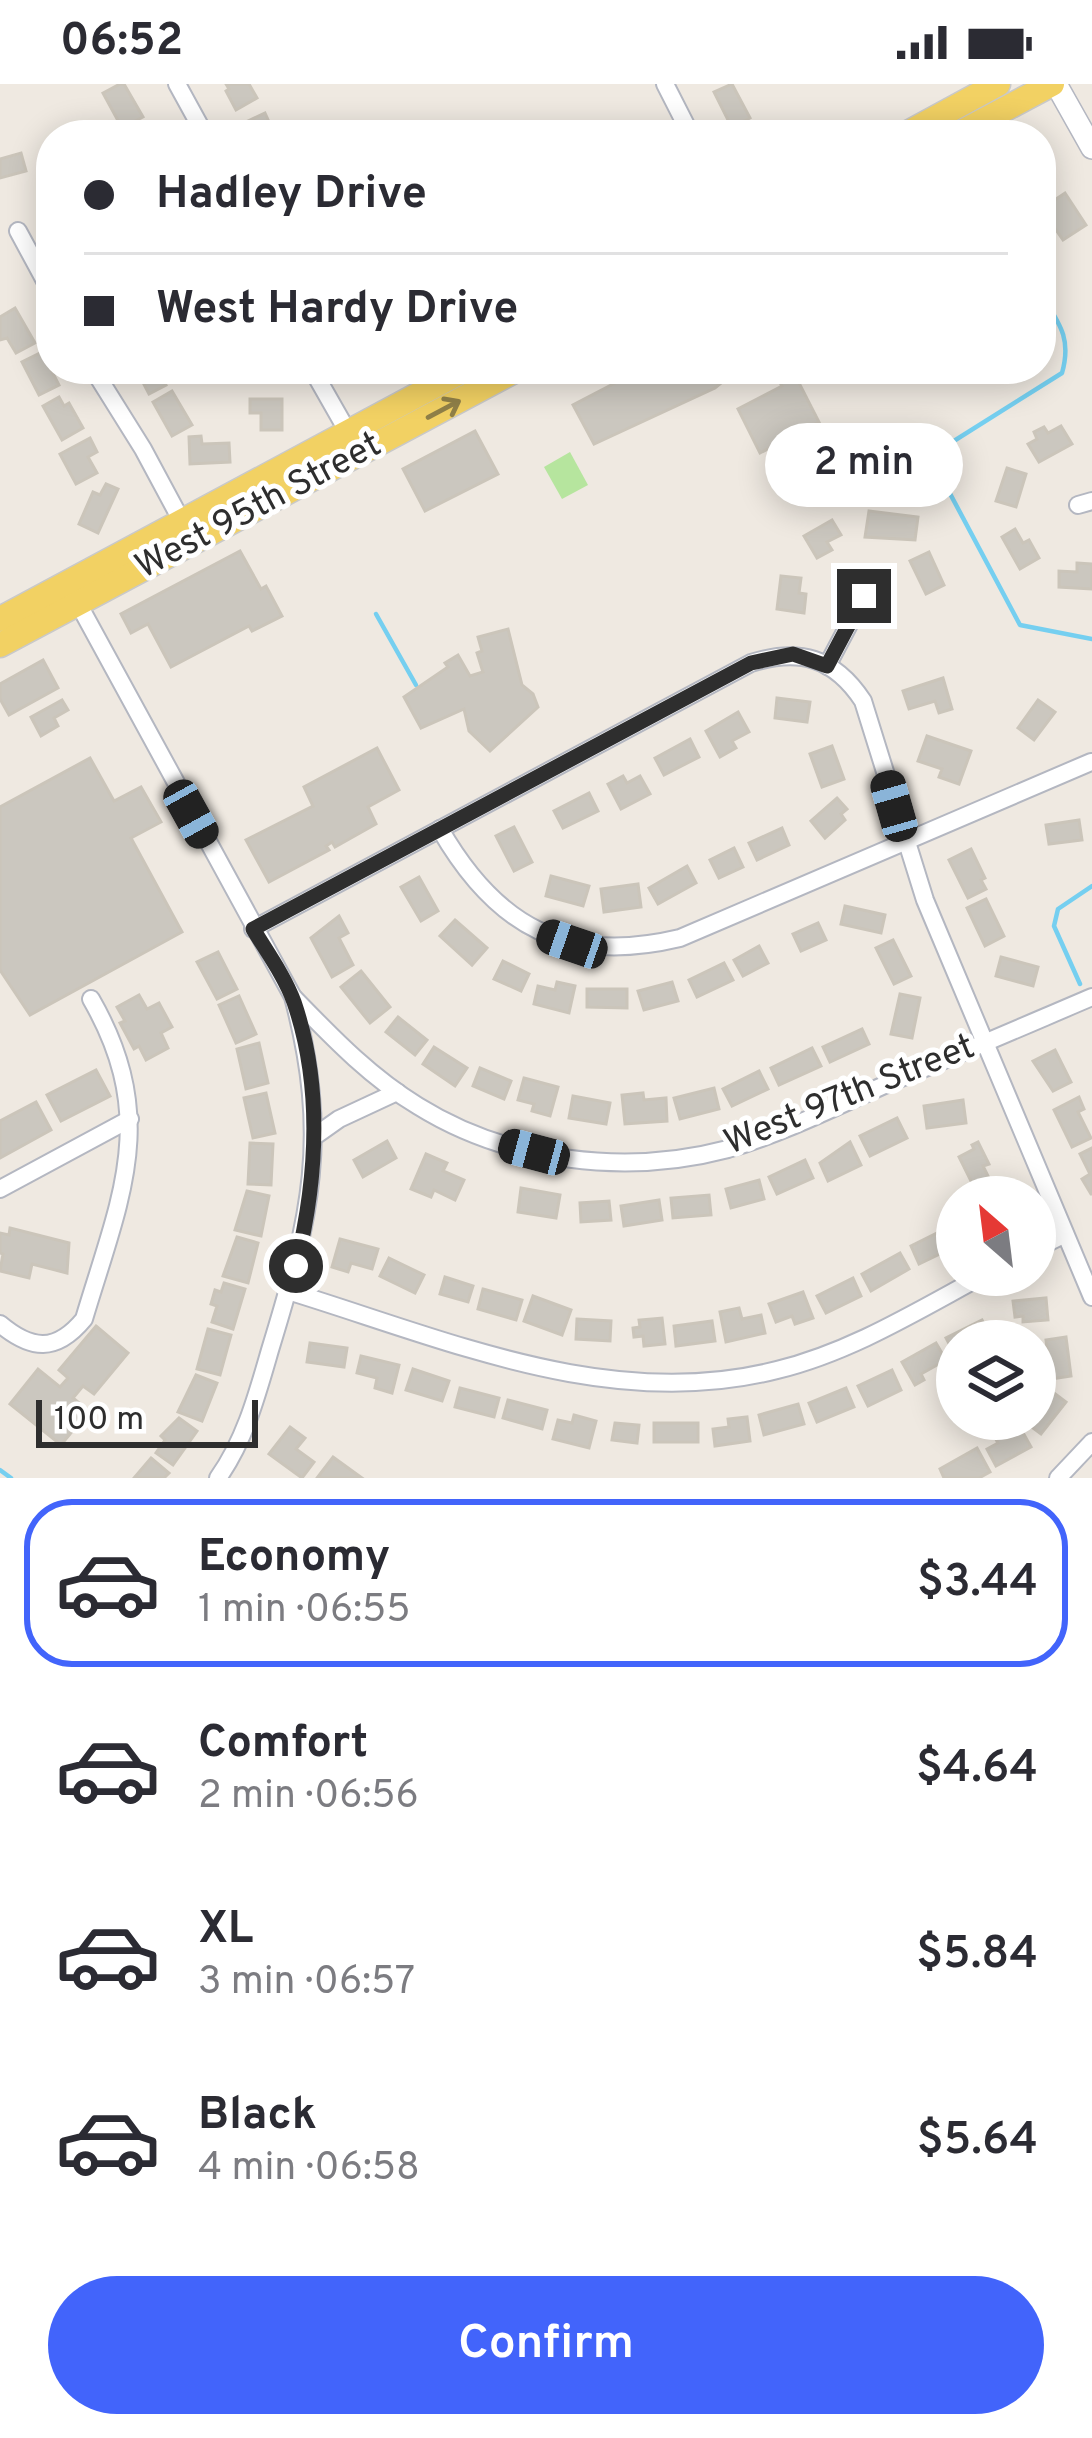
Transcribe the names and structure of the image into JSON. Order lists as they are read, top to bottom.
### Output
{
  "streets": {
    "main road": ["West 95th Street"],
    "street": ["West 97th Street"]
  },
  "scale_bar": "100 m",
  "north": "top left",
  "page": {
    "status": "06:52",
    "banner": ["Hadley Drive", "West Hardy Drive"],
    "bubble": "2 min",
    "scale": "100 m",
    "list": [
      {
        "name": "Economy",
        "note": "1 min · 06:55",
        "value": "$3.44"
      },
      {
        "name": "Comfort",
        "note": "2 min · 06:56",
        "value": "$4.64"
      },
      {
        "name": "XL",
        "note": "3 min · 06:57",
        "value": "$5.84"
      },
      {
        "name": "Black",
        "note": "4 min · 06:58",
        "value": "$5.64"
      }
    ],
    "buttons": "Confirm"
  }
}
